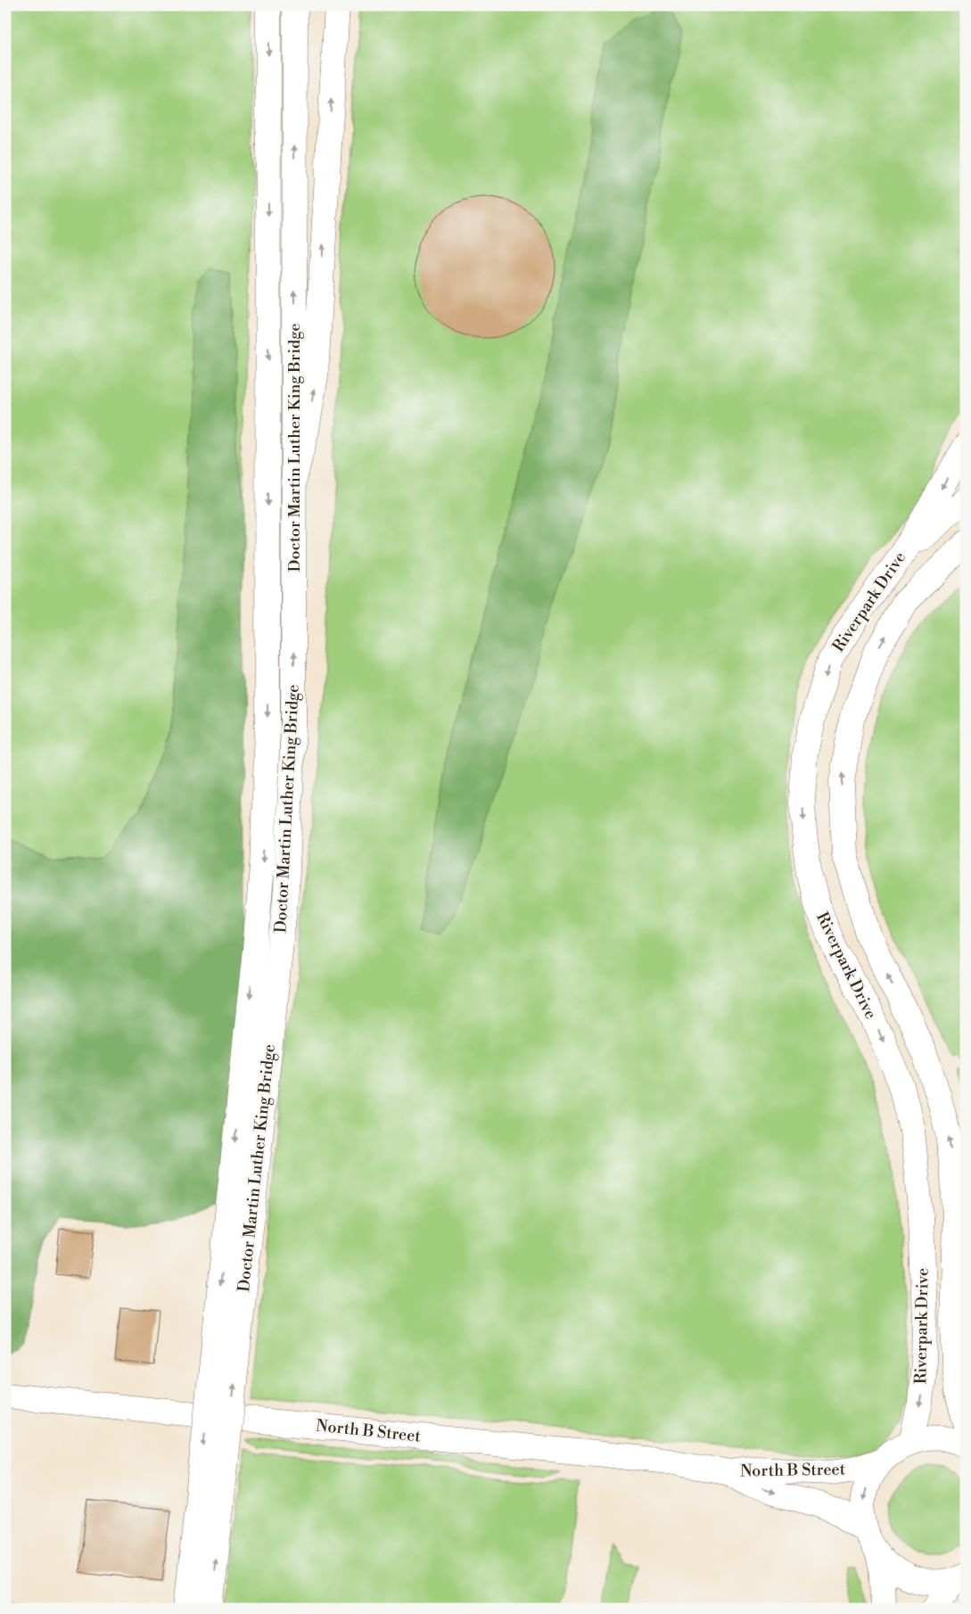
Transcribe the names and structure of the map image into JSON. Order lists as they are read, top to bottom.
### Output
{
  "streets": {
    "main road": ["Doctor Martin Luther King Bridge", "Riverpark Drive", "North B Street"]
  }
}
